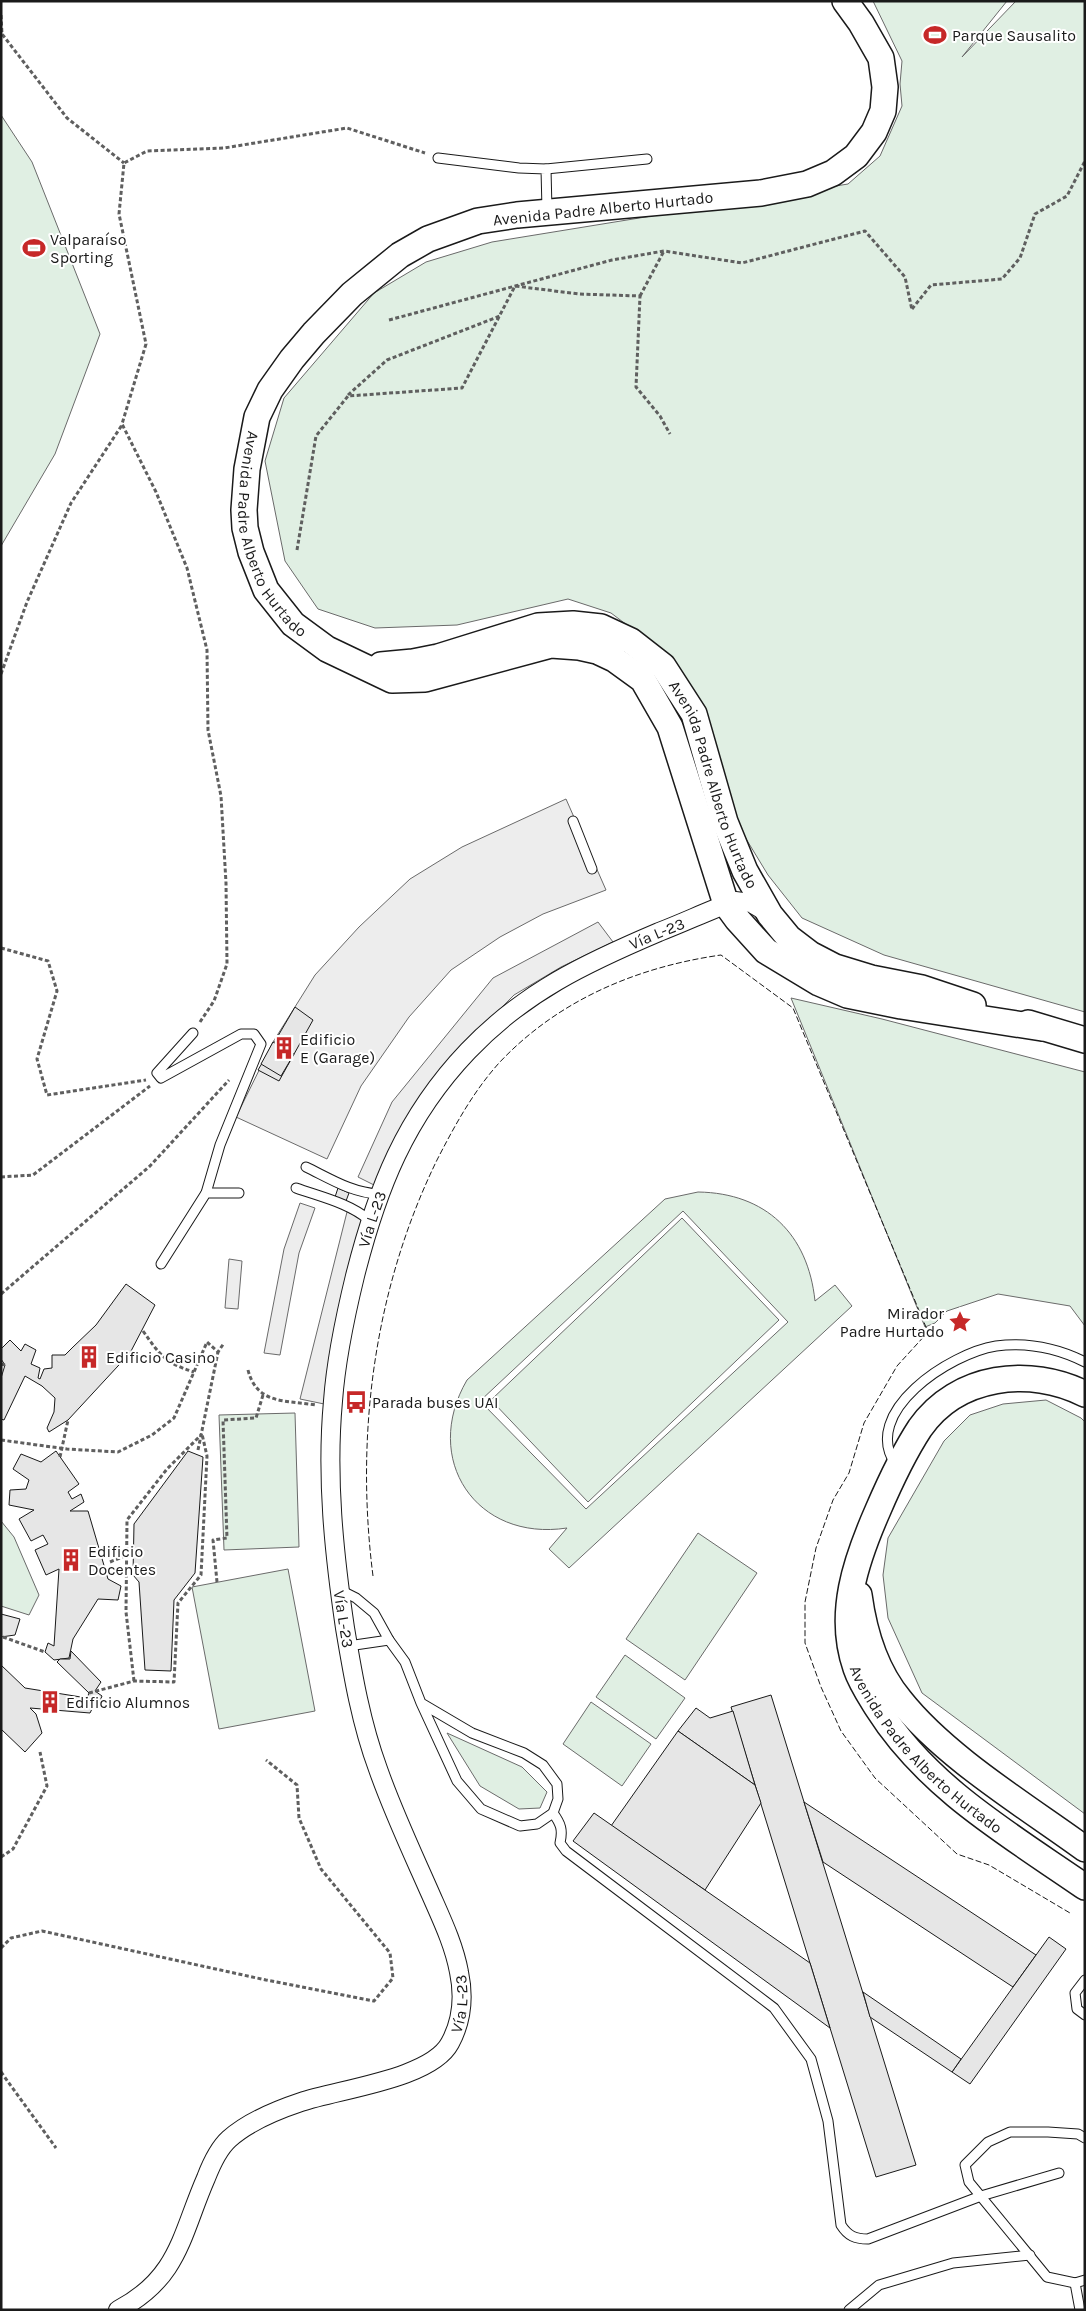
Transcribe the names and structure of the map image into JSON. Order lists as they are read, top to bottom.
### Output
{
  "streets": {
    "main road": ["Avenida Padre Alberto Hurtado"],
    "street": ["Vía L-23"]
  },
  "crossings": [
    ["Avenida Padre Alberto Hurtado", "Vía L-23"]
  ],
  "places": {
    "sports": ["Parque Sausalito", "Valparaíso Sporting"],
    "building": [
      "Edificio E (Garage)",
      "Edificio Casino",
      "Edificio Docentes",
      "Edificio Alumnos"
    ],
    "place": ["Mirador Padre Hurtado"],
    "bus stop": ["Parada buses UAI"]
  }
}
